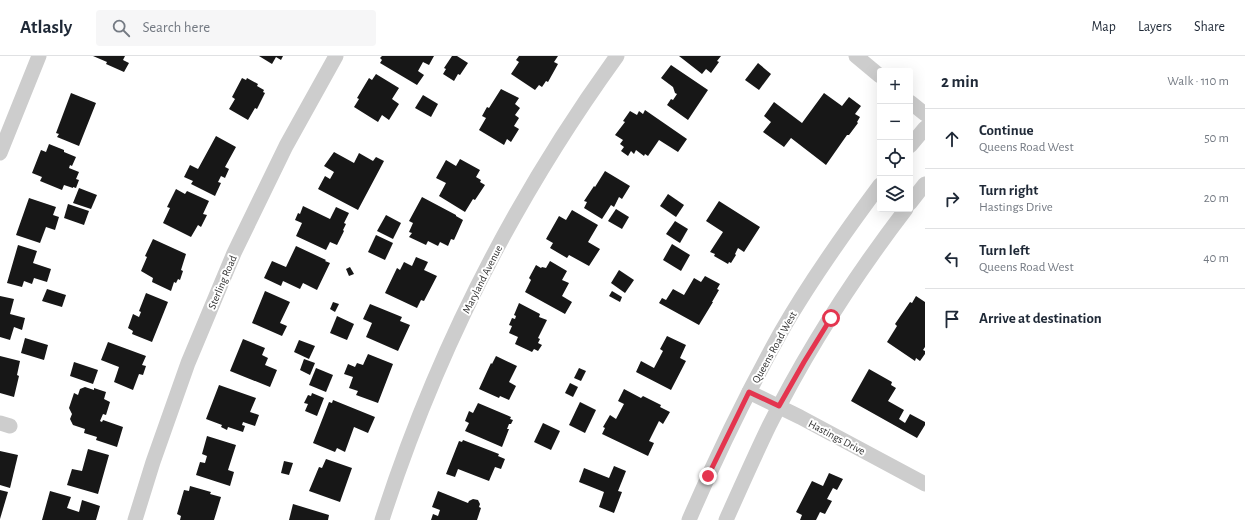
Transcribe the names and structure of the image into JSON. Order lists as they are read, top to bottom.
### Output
{
  "streets": {
    "street": [
      "Maryland Avenue",
      "Sterling Road",
      "Queens Road West",
      "Hastings Drive"
    ]
  },
  "crossings": [
    ["Queens Road West", "Hastings Drive"]
  ],
  "page": {
    "header": "Atlasly",
    "search": "Search here",
    "nav": ["Map", "Layers", "Share"],
    "heading": ["2 min", "Walk · 110 m"],
    "map_buttons": ["+", "−"],
    "list": [
      ["Continue", "Queens Road West", "50 m"],
      ["Turn right", "Hastings Drive", "20 m"],
      ["Turn left", "Queens Road West", "40 m"],
      "Arrive at destination"
    ]
  }
}
